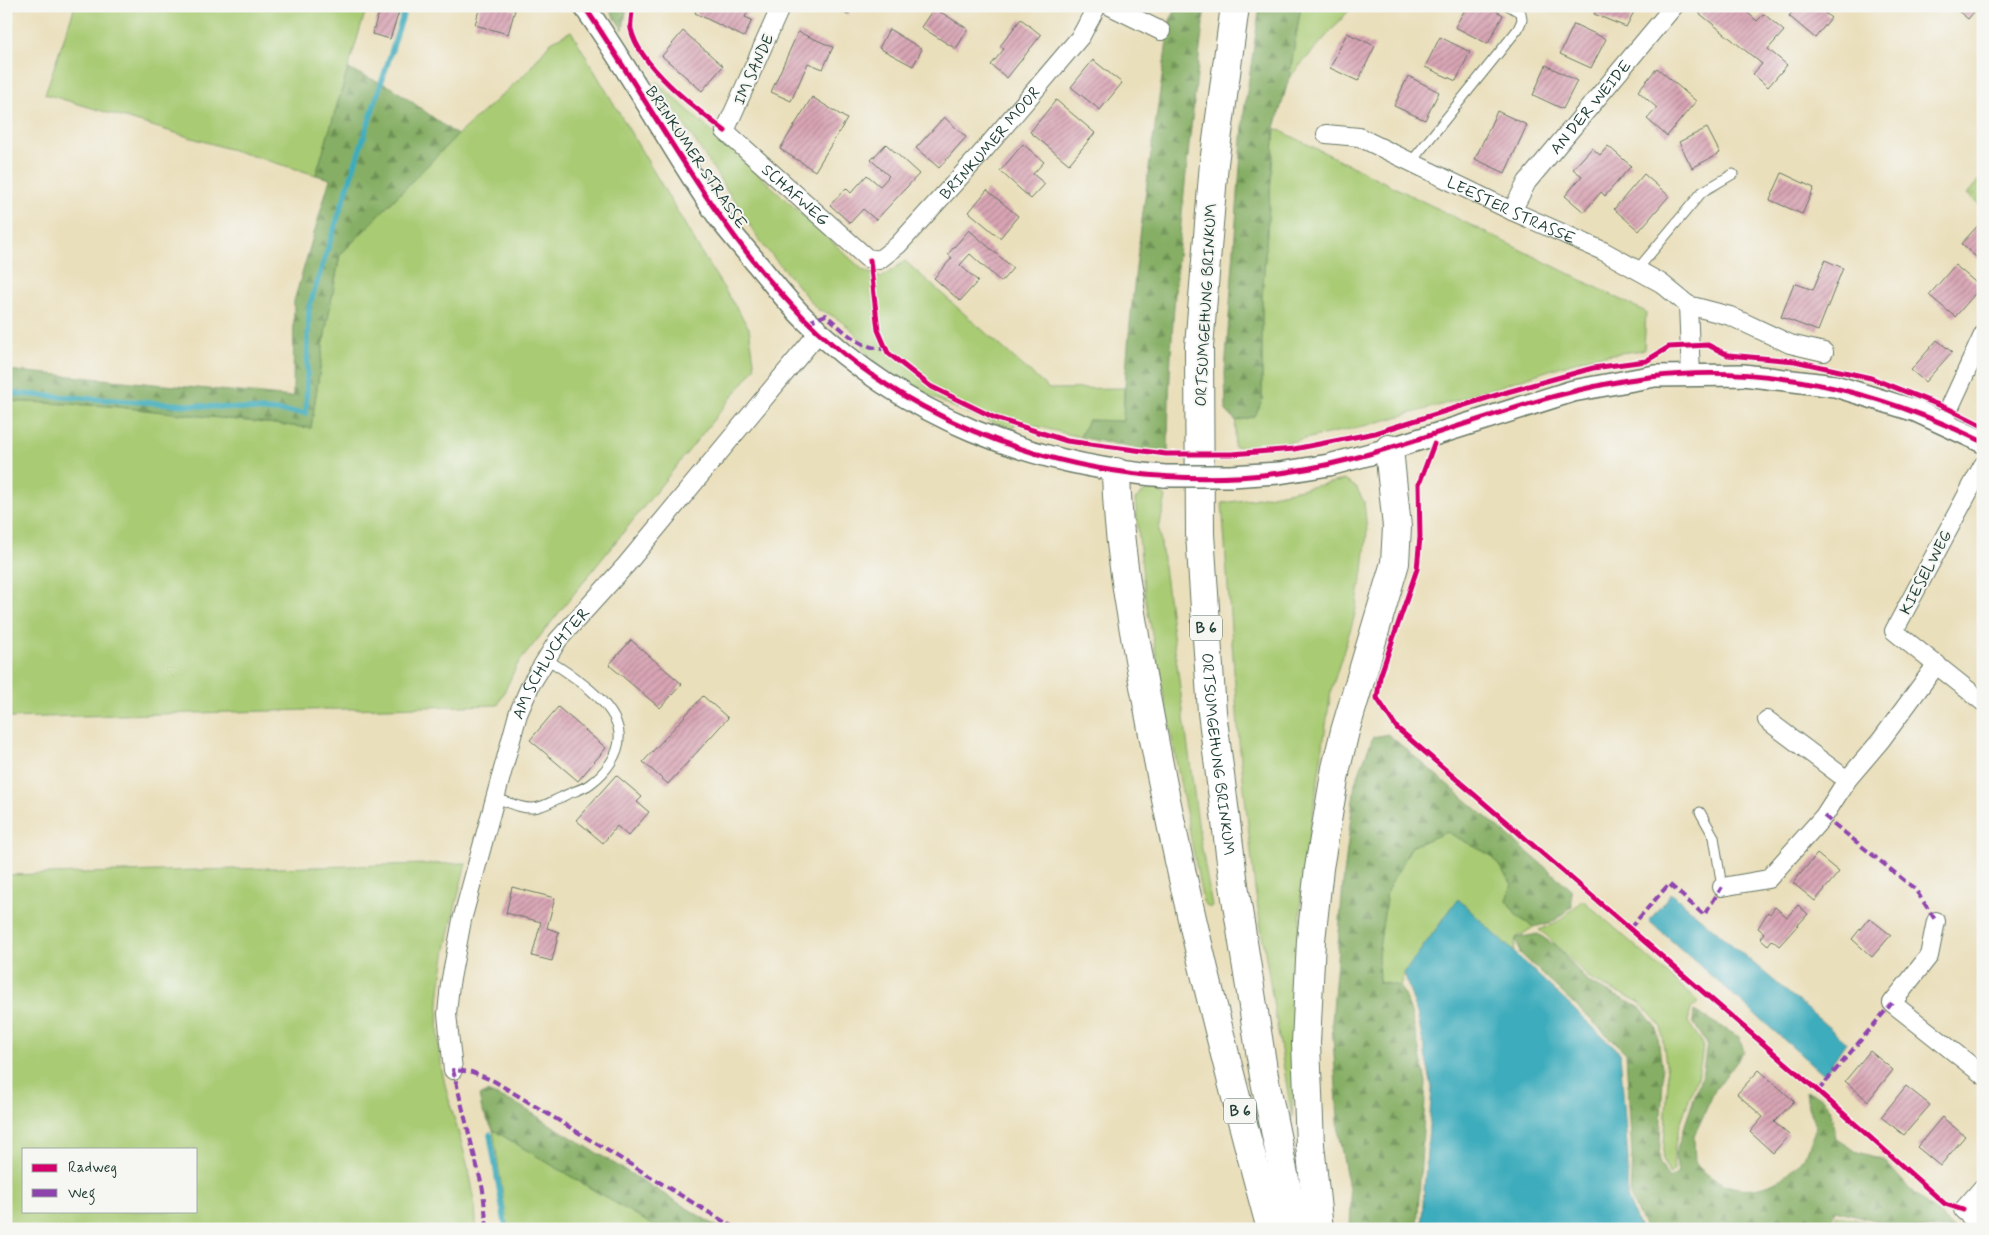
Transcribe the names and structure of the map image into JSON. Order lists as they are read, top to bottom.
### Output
{
  "streets": {
    "highway": ["ORTSUMGEHUNG BRINKUM", "B 6"],
    "street": [
      "IM SANDE",
      "AN DER WEIDE",
      "BRINKUMER MOOR",
      "BRINKUMER STRASSE",
      "SCHAFWEG",
      "LEESTER STRASSE",
      "KIESELWEG",
      "AM SCHLUCHTER"
    ]
  },
  "crossings": [
    ["IM SANDE", "SCHAFWEG"],
    ["AN DER WEIDE", "LEESTER STRASSE"],
    ["BRINKUMER MOOR", "SCHAFWEG"],
    ["BRINKUMER STRASSE", "B 6"],
    ["BRINKUMER STRASSE", "AM SCHLUCHTER"]
  ],
  "legend": ["Radweg", "Weg"]
}
